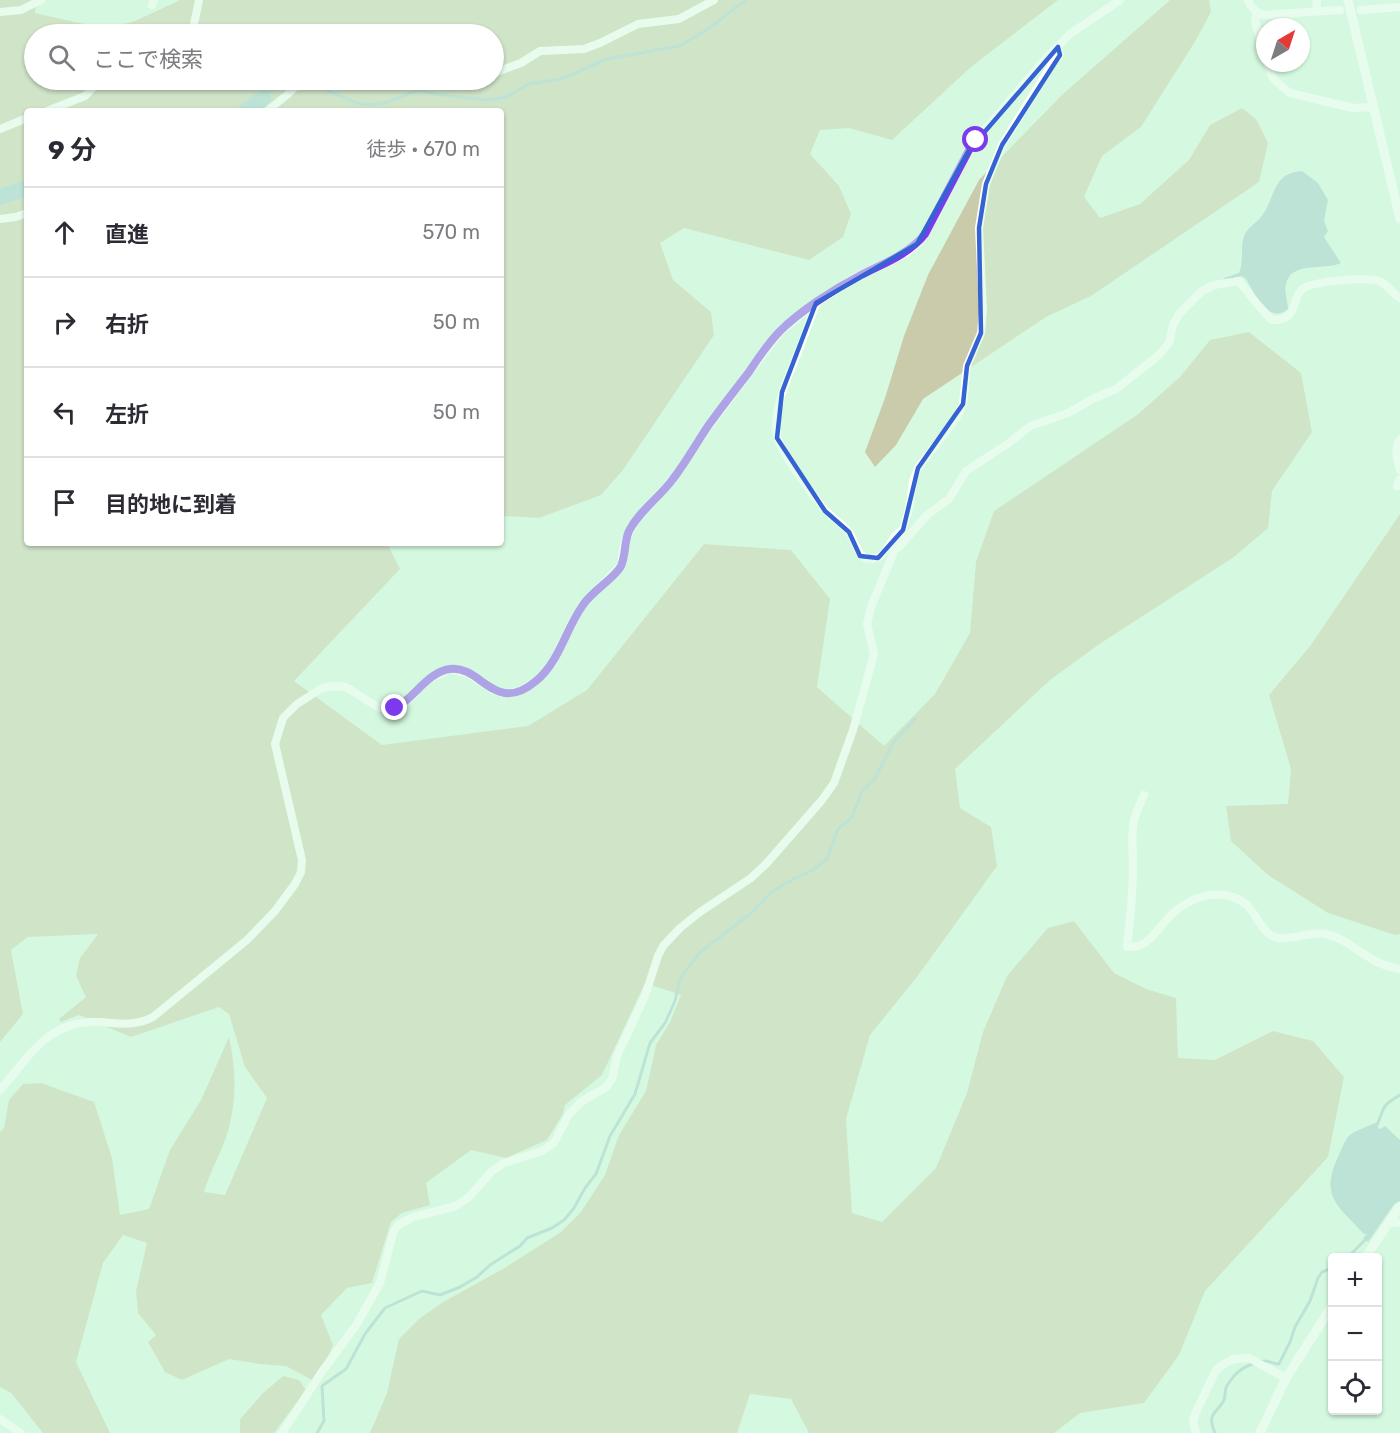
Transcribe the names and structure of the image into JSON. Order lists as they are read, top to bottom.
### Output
{
  "north": "top right",
  "page": {
    "search": "ここで検索",
    "heading": ["9 分", "徒歩 · 670 m"],
    "list": [
      ["直進", "570 m"],
      ["右折", "50 m"],
      ["左折", "50 m"],
      "目的地に到着"
    ],
    "map_buttons": ["+", "−"]
  }
}
